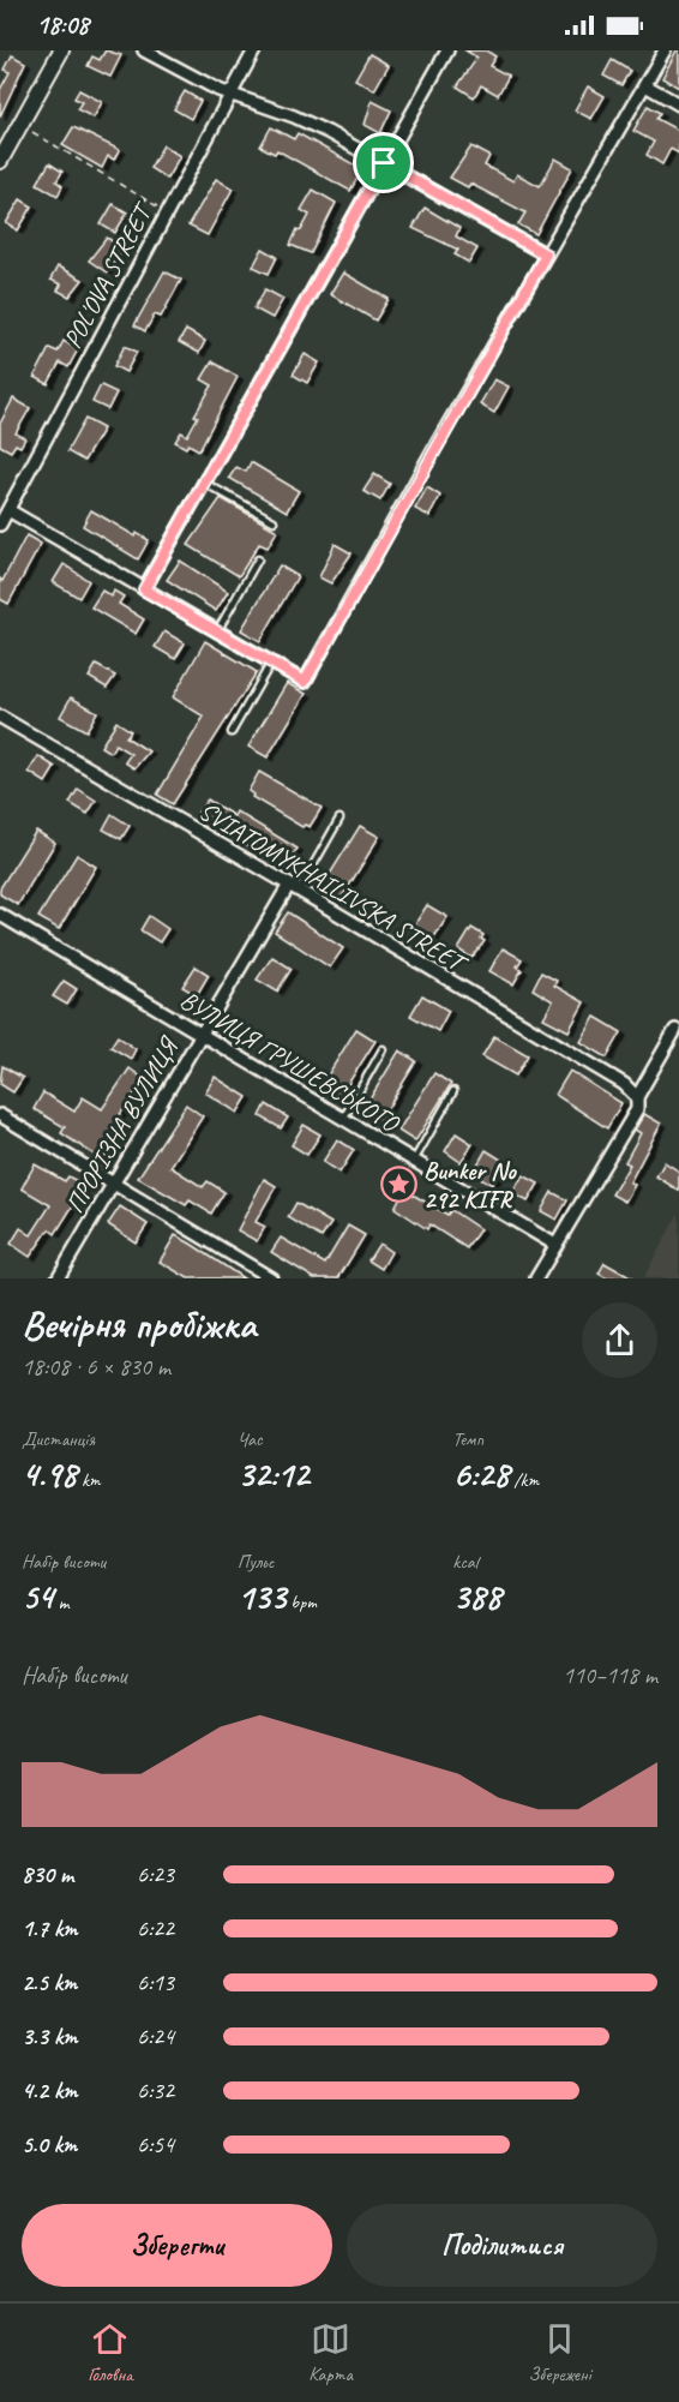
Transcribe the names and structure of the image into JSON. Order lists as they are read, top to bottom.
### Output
{
  "streets": {
    "street": [
      "POL'OVA STREET",
      "SVIATOMYKHAILIVSKA STREET",
      "ВУЛИЦЯ ГРУШЕВСЬКОГО",
      "ПРОРІЗНА ВУЛИЦЯ"
    ]
  },
  "crossings": [
    ["SVIATOMYKHAILIVSKA STREET", "ПРОРІЗНА ВУЛИЦЯ"],
    ["ВУЛИЦЯ ГРУШЕВСЬКОГО", "ПРОРІЗНА ВУЛИЦЯ"]
  ],
  "places": {
    "place": ["Bunker No 292 KIFR"]
  },
  "page": {
    "status": "18:08",
    "heading": ["Вечірня пробіжка", "18:08 · 6 × 830 m"],
    "stats": [
      ["Дистанція", "4.98 km"],
      ["Час", "32:12"],
      ["Темп", "6:28 /km"],
      ["Набір висоти", "54 m"],
      ["Пульс", "133 bpm"],
      ["kcal", "388"]
    ],
    "chart": ["Набір висоти", "110–118 m"],
    "list": [
      {
        "name": "830 m",
        "note": "6:23"
      },
      {
        "name": "1.7 km",
        "note": "6:22"
      },
      {
        "name": "2.5 km",
        "note": "6:13"
      },
      {
        "name": "3.3 km",
        "note": "6:24"
      },
      {
        "name": "4.2 km",
        "note": "6:32"
      },
      {
        "name": "5.0 km",
        "note": "6:54"
      }
    ],
    "buttons": ["Зберегти", "Поділитися"],
    "tabs": ["Головна", "Карта", "Збережені"]
  }
}
